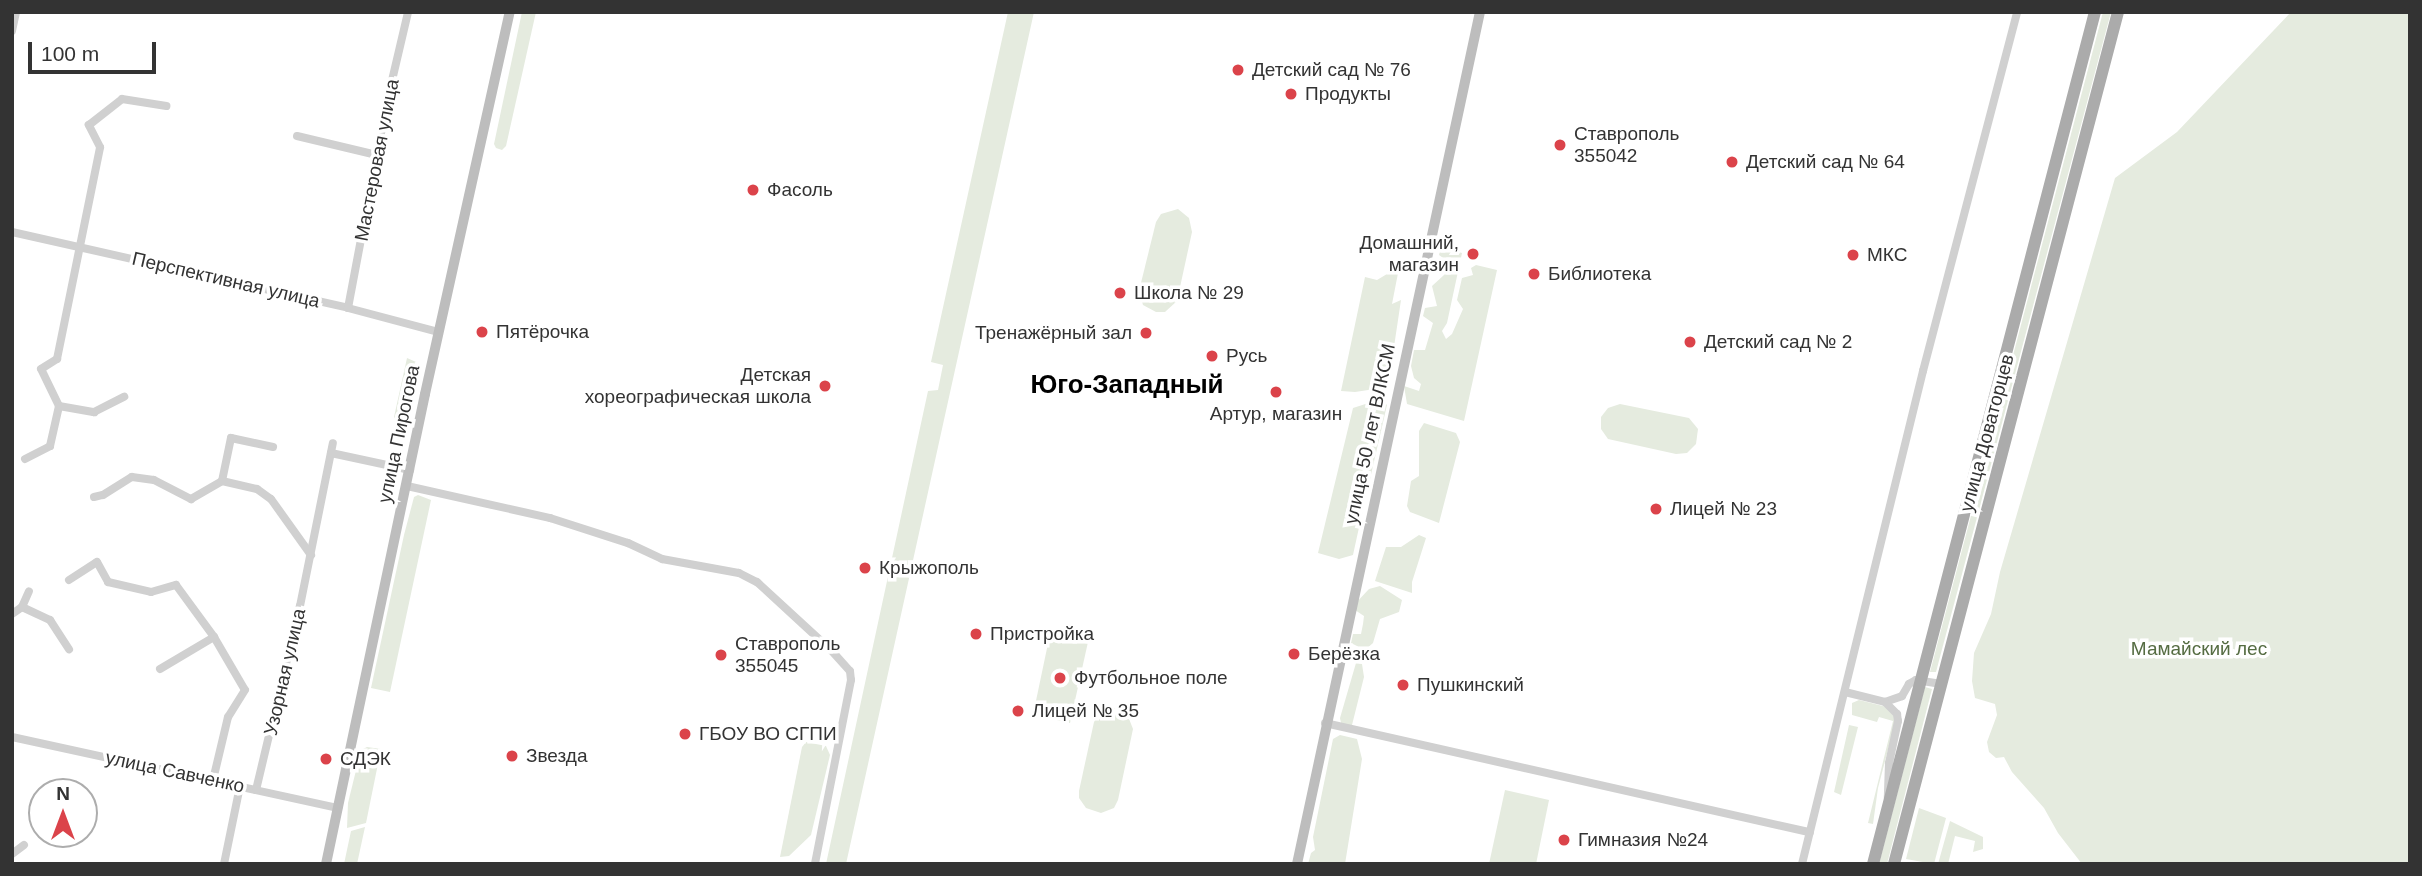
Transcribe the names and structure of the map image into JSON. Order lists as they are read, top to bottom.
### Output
{
  "streets": {
    "main road": ["улица Доваторцев", "улица Пирогова", "улица 50 лет ВЛКСМ"],
    "street": [
      "Мастеровая улица",
      "Перспективная улица",
      "Узорная улица",
      "улица Савченко"
    ]
  },
  "crossings": [
    ["Мастеровая улица", "Перспективная улица"],
    ["Перспективная улица", "улица Пирогова"],
    ["улица Пирогова", "улица Савченко"],
    ["Узорная улица", "улица Савченко"]
  ],
  "districts": ["Юго-Западный"],
  "parks": ["Мамайский лес"],
  "places": [
    "Детский сад № 76",
    "Продукты",
    "Ставрополь 355042",
    "Детский сад № 64",
    "Фасоль",
    "Домашний, магазин",
    "МКС",
    "Библиотека",
    "Школа № 29",
    "Пятёрочка",
    "Тренажёрный зал",
    "Детский сад № 2",
    "Русь",
    "Детская хореографическая школа",
    "Артур, магазин",
    "Лицей № 23",
    "Крыжополь",
    "Пристройка",
    "Берёзка",
    "Ставрополь 355045",
    "Футбольное поле",
    "Пушкинский",
    "Лицей № 35",
    "ГБОУ ВО СГПИ",
    "Звезда",
    "СДЭК",
    "Гимназия №24"
  ],
  "scale_bar": "100 m",
  "north": "top"
}
